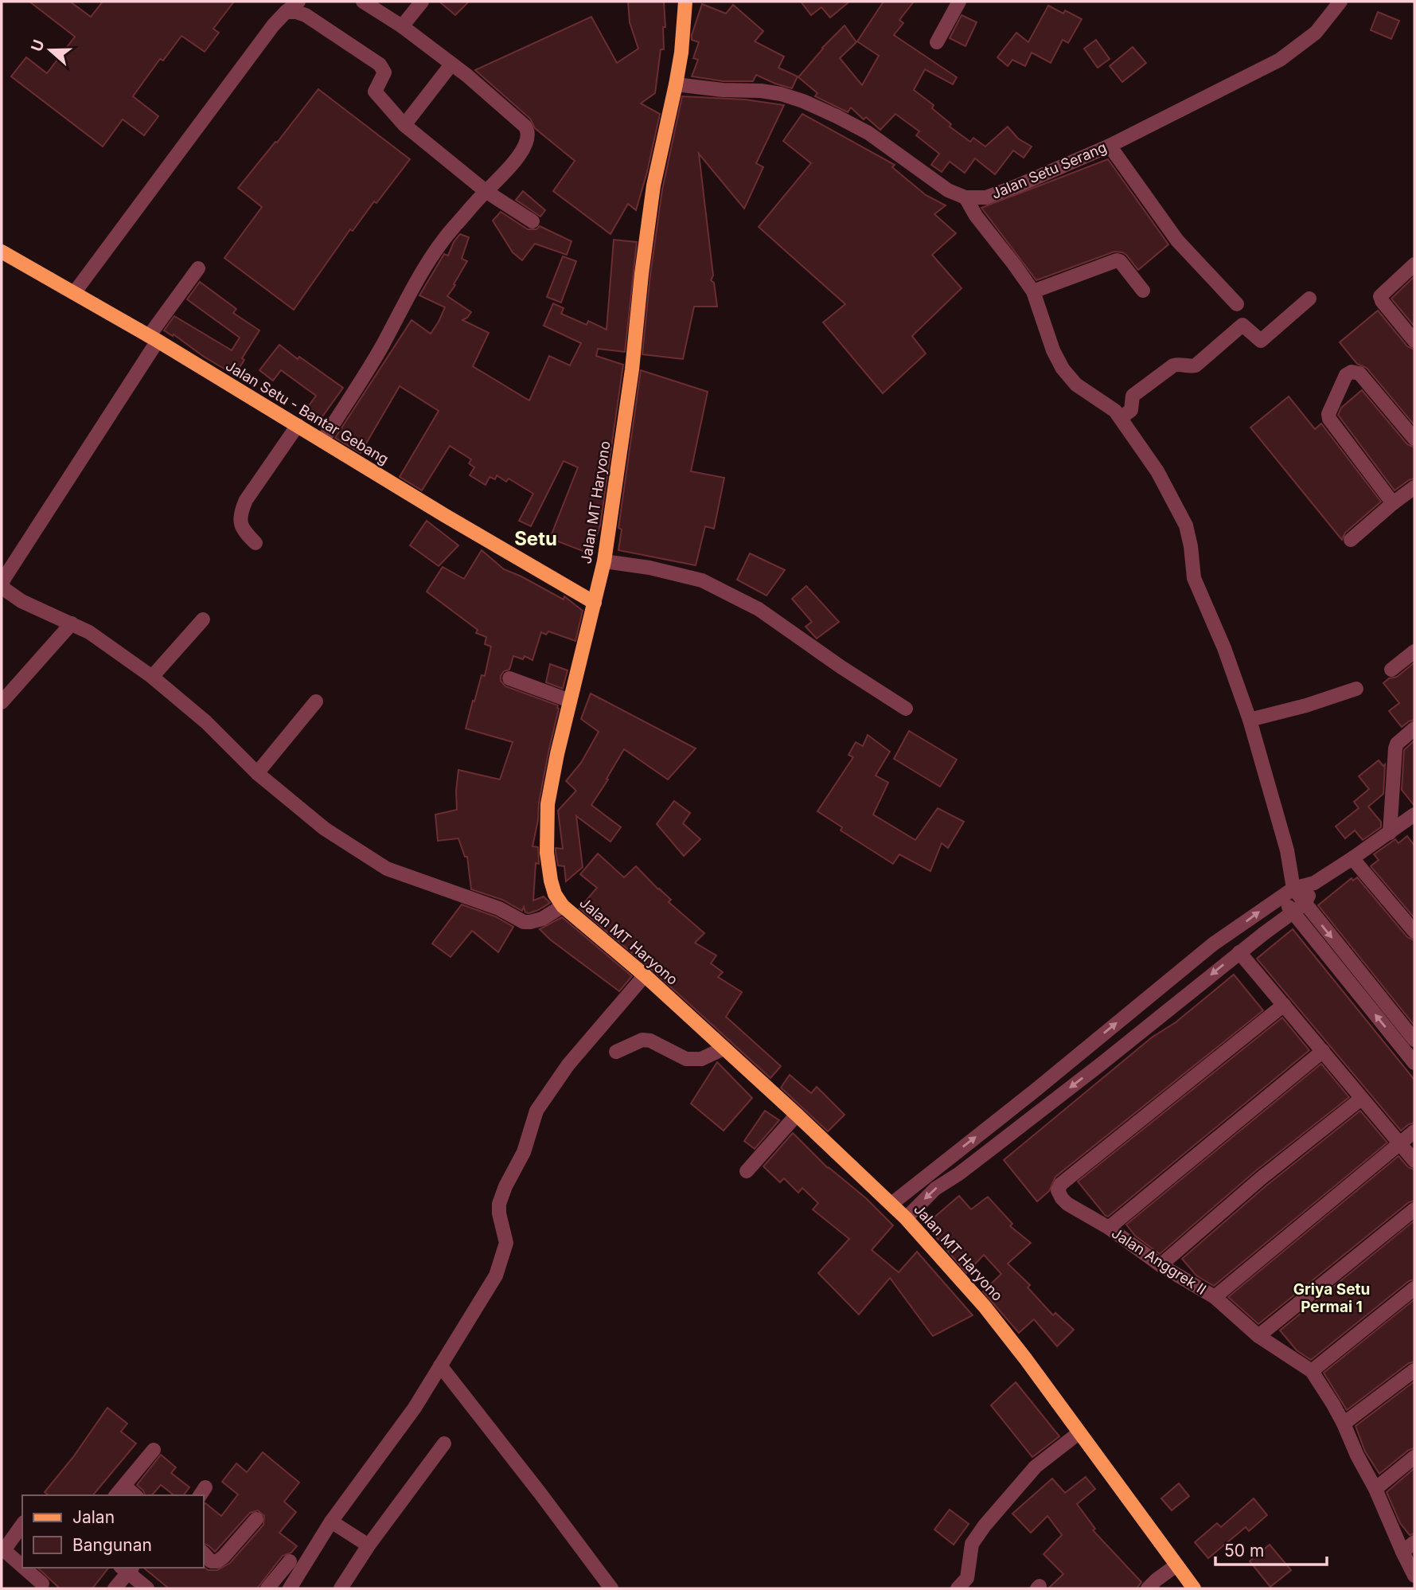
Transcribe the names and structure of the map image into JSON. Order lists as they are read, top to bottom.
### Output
{
  "streets": {
    "main road": ["Jalan Setu - Bantar Gebang", "Jalan MT Haryono"],
    "street": ["Jalan Setu Serang", "Jalan Anggrek II"]
  },
  "crossings": [
    ["Jalan Setu - Bantar Gebang", "Jalan MT Haryono"]
  ],
  "districts": ["Setu", "Griya Setu Permai 1"],
  "legend": ["Jalan", "Bangunan"],
  "scale_bar": "50 m",
  "north": "left"
}
